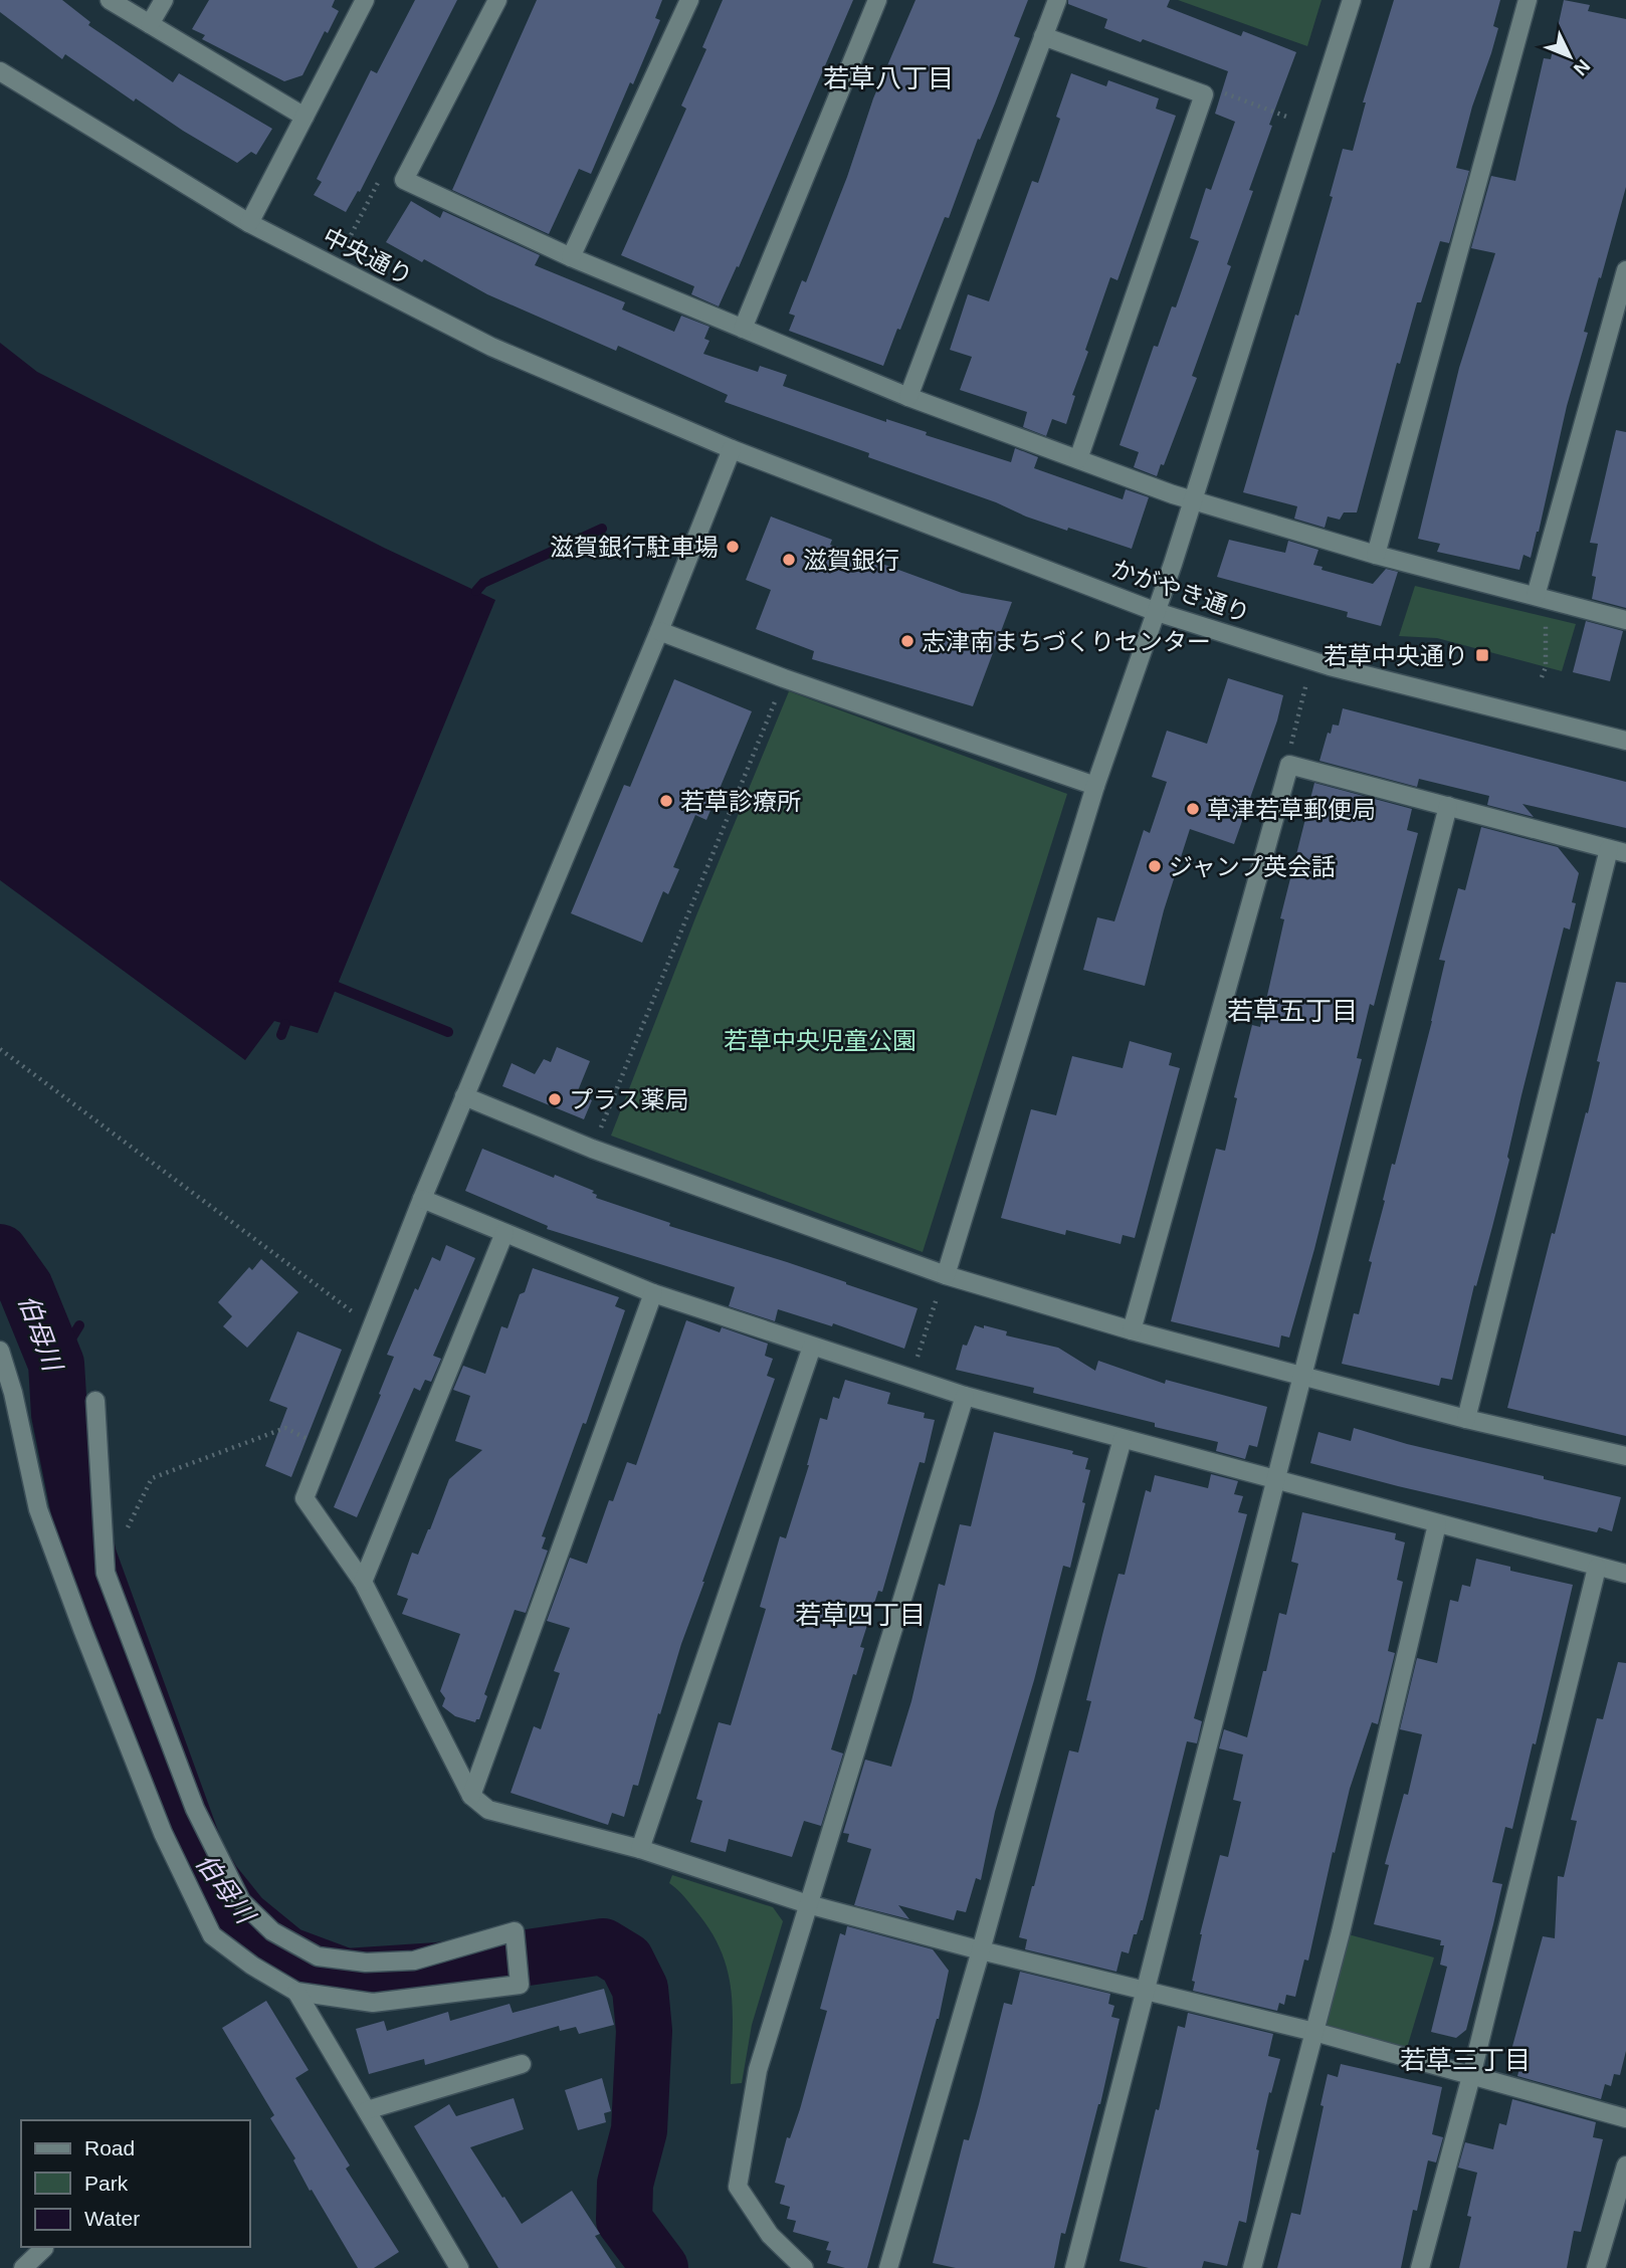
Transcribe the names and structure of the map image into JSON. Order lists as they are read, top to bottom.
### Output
{
  "streets": {
    "street": ["中央通り", "かがやき通り"]
  },
  "crossings": [
    ["中央通り", "かがやき通り"]
  ],
  "districts": [
    "若草八丁目",
    "若草五丁目",
    "若草四丁目",
    "若草三丁目"
  ],
  "water": ["伯母川"],
  "parks": ["若草中央児童公園"],
  "places": {
    "other": [
      "滋賀銀行駐車場",
      "滋賀銀行",
      "志津南まちづくりセンター",
      "若草診療所",
      "草津若草郵便局",
      "ジャンプ英会話",
      "プラス薬局"
    ],
    "transit": ["若草中央通り"]
  },
  "legend": ["Road", "Park", "Water"],
  "north": "bottom right"
}
